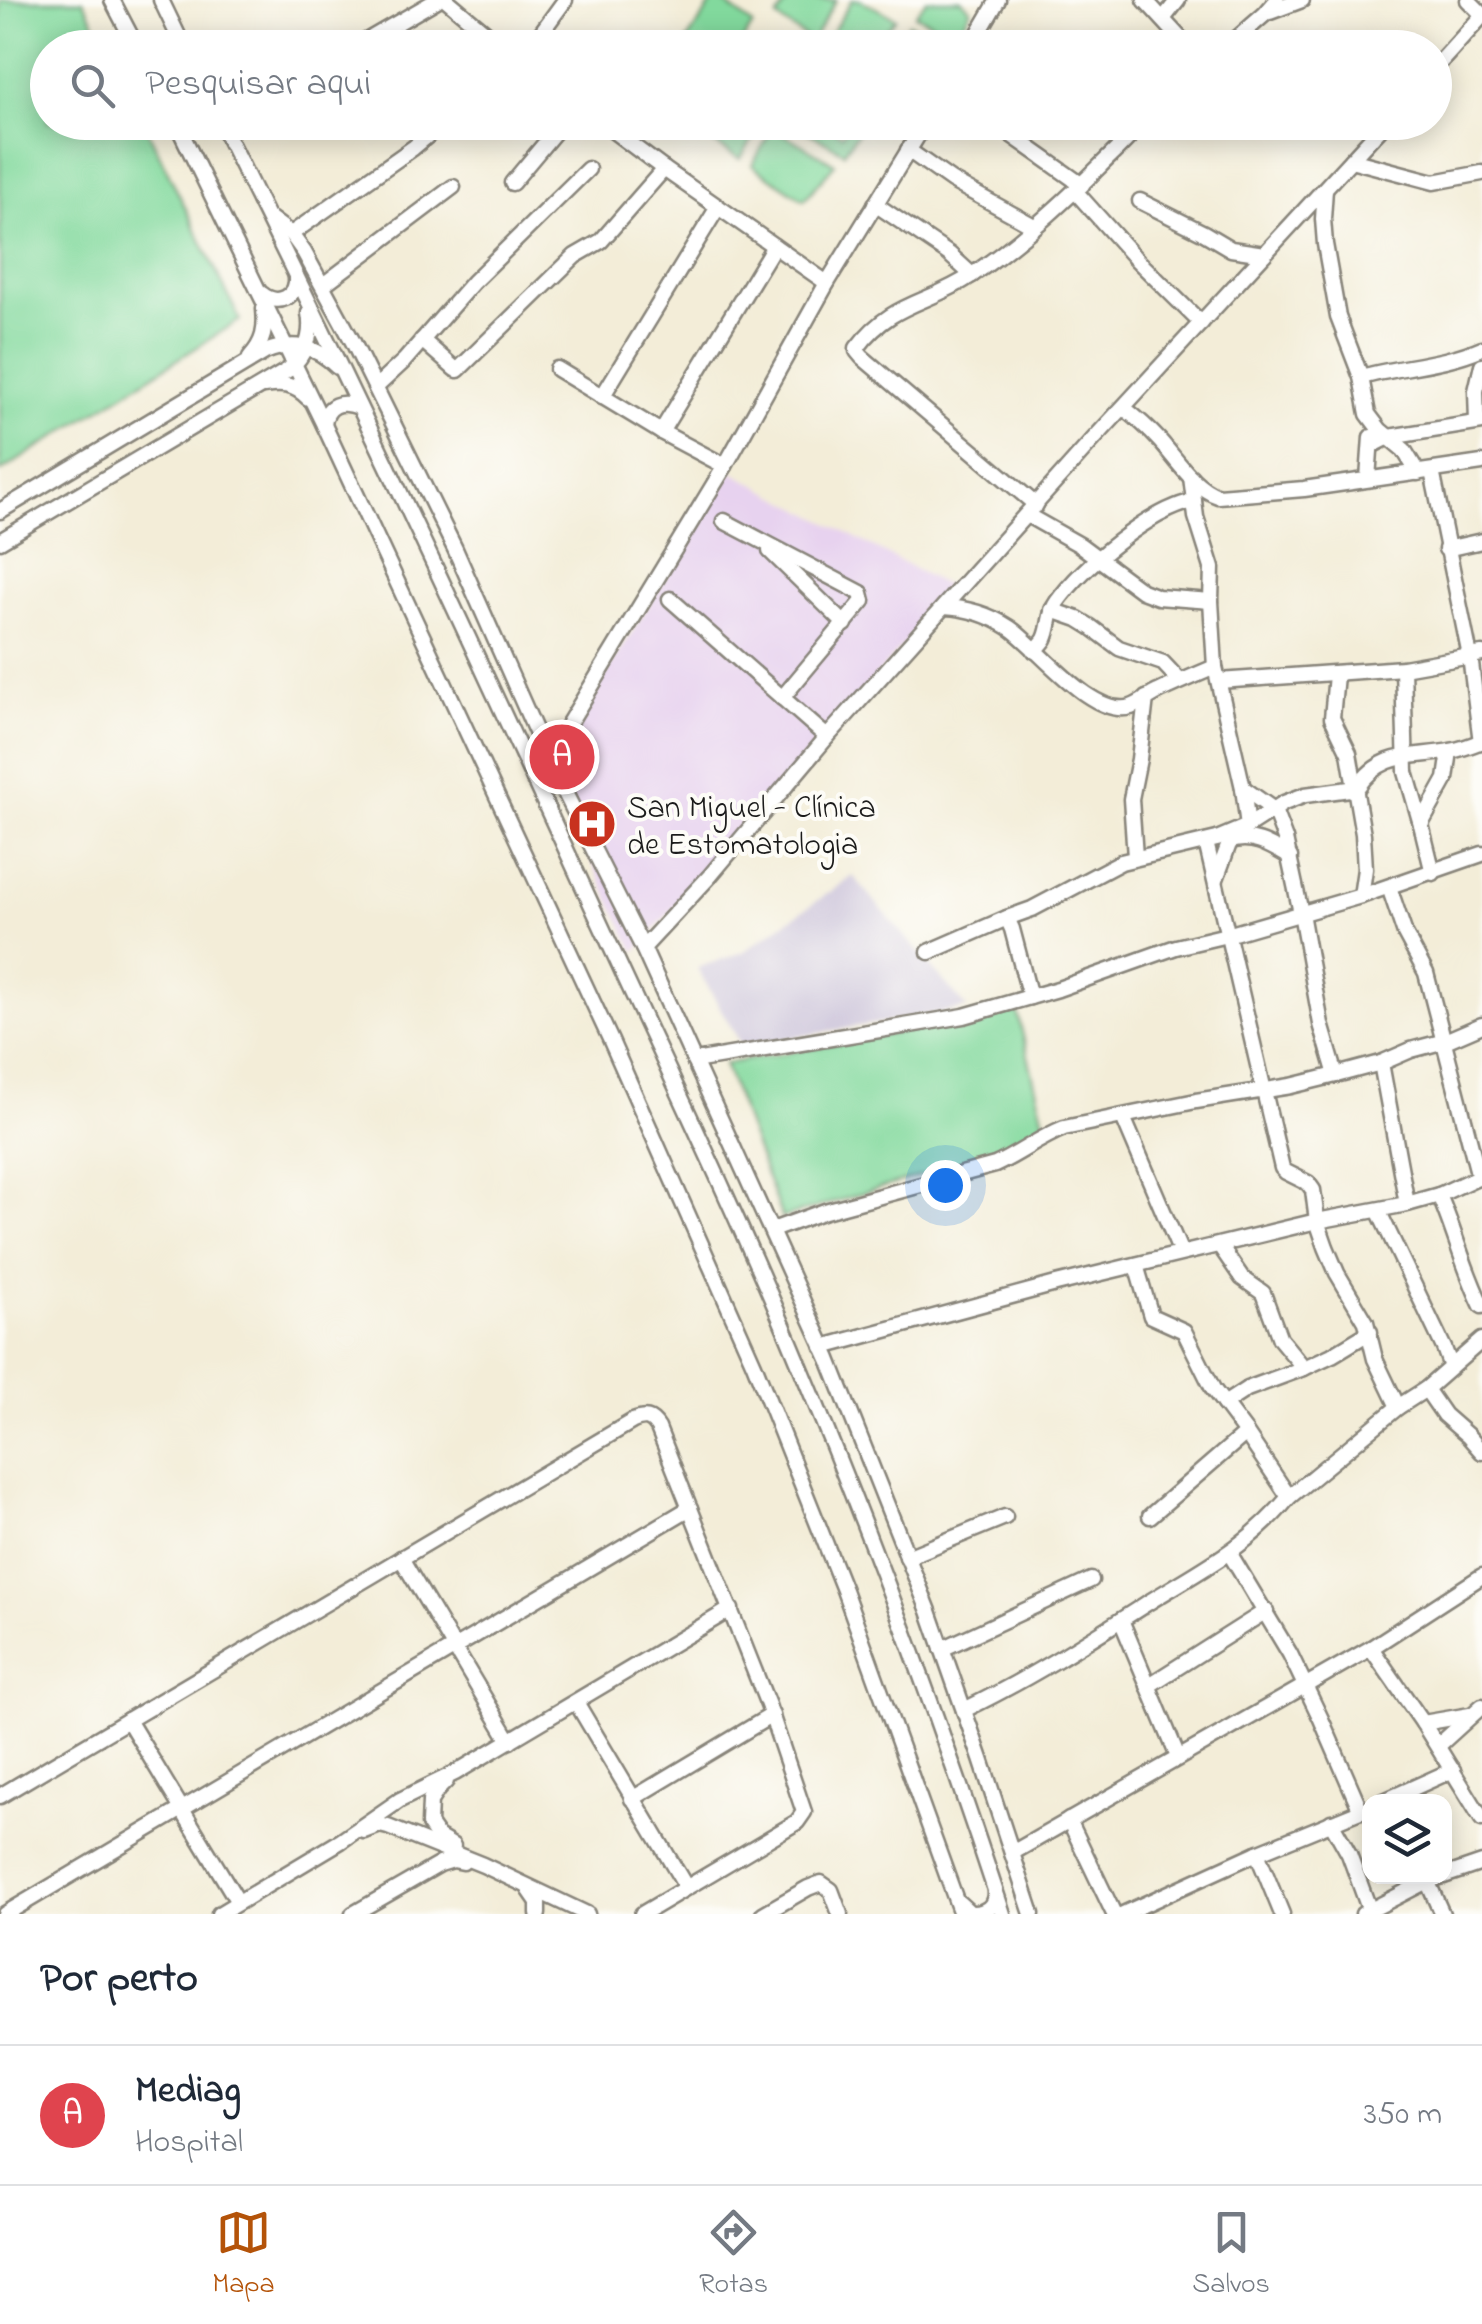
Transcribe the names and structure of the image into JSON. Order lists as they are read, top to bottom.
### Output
{
  "places": {
    "hospital": ["San Miguel - Clínica de Estomatologia"]
  },
  "page": {
    "search": "Pesquisar aqui",
    "pins": "A",
    "heading": "Por perto",
    "list": [
      {
        "mark": "A",
        "name": "Mediag",
        "note": "Hospital",
        "value": "350 m"
      }
    ],
    "nav": ["Mapa", "Rotas", "Salvos"]
  }
}
